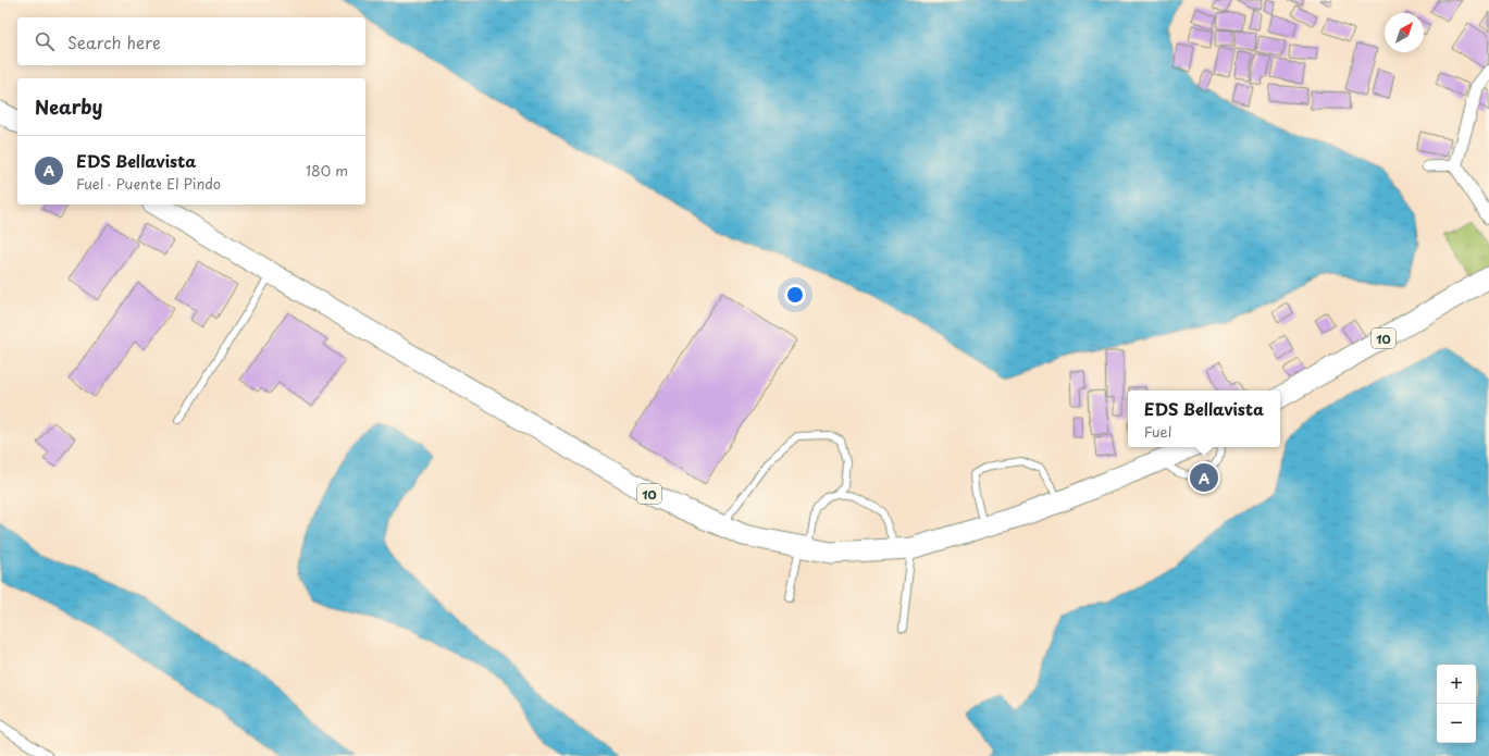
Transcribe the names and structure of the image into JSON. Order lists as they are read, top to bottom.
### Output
{
  "streets": {
    "main road": ["10"]
  },
  "north": "top right",
  "page": {
    "search": "Search here",
    "heading": "Nearby",
    "list": [
      {
        "mark": "A",
        "name": "EDS Bellavista",
        "note": "Fuel · Puente El Pindo",
        "value": "180 m"
      }
    ],
    "popup": ["EDS Bellavista", "Fuel"],
    "pins": "A",
    "map_buttons": ["+", "−"]
  }
}
